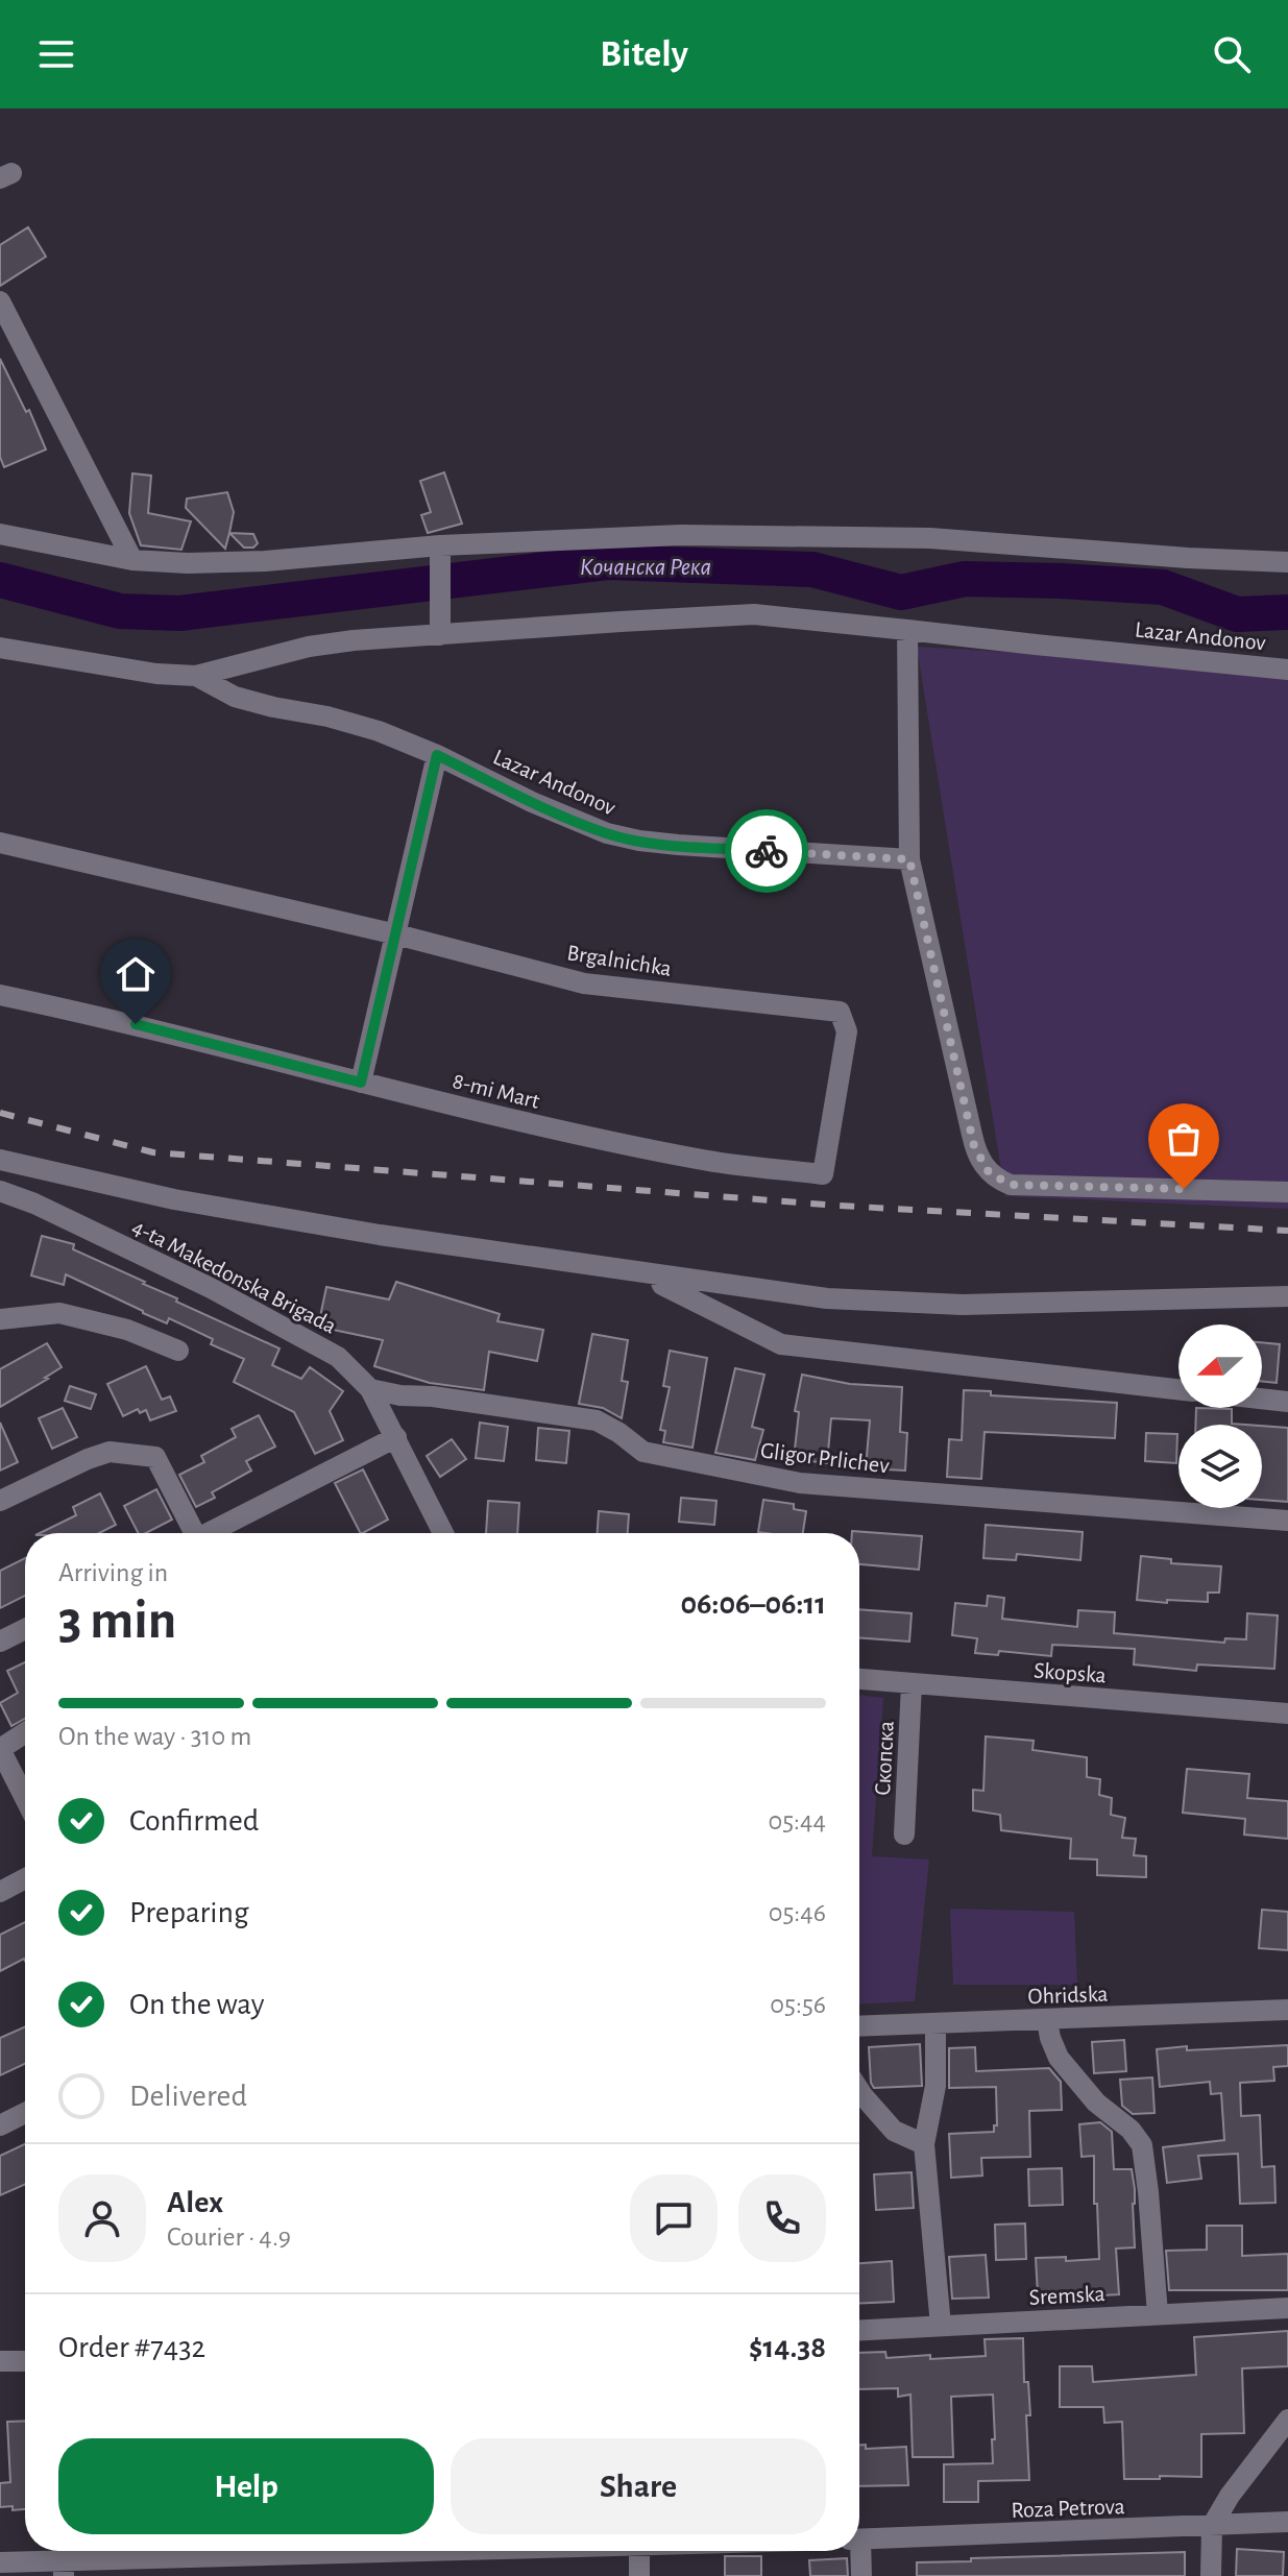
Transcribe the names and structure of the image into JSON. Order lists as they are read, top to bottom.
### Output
{
  "streets": {
    "street": [
      "Lazar Andonov",
      "Brgalnichka",
      "8-mi Mart",
      "4-ta Makedonska Brigada",
      "Gligor Prlichev",
      "Skopska",
      "Скопска",
      "Ohridska",
      "Sremska",
      "Roza Petrova"
    ]
  },
  "crossings": [
    ["Brgalnichka", "8-mi Mart"],
    ["4-ta Makedonska Brigada", "Gligor Prlichev"],
    ["Skopska", "Скопска"]
  ],
  "water": ["Кочанска Река"],
  "north": "left",
  "page": {
    "header": "Bitely",
    "heading": ["3 min", "Arriving in", "06:06–06:11"],
    "panel": [
      "Alex",
      "Courier · 4.9",
      "Order #7432",
      "$14.38"
    ],
    "bar": "On the way · 310 m",
    "list": [
      ["Confirmed", "05:44"],
      ["Preparing", "05:46"],
      ["On the way", "05:56"],
      "Delivered"
    ],
    "buttons": ["Help", "Share"]
  }
}
